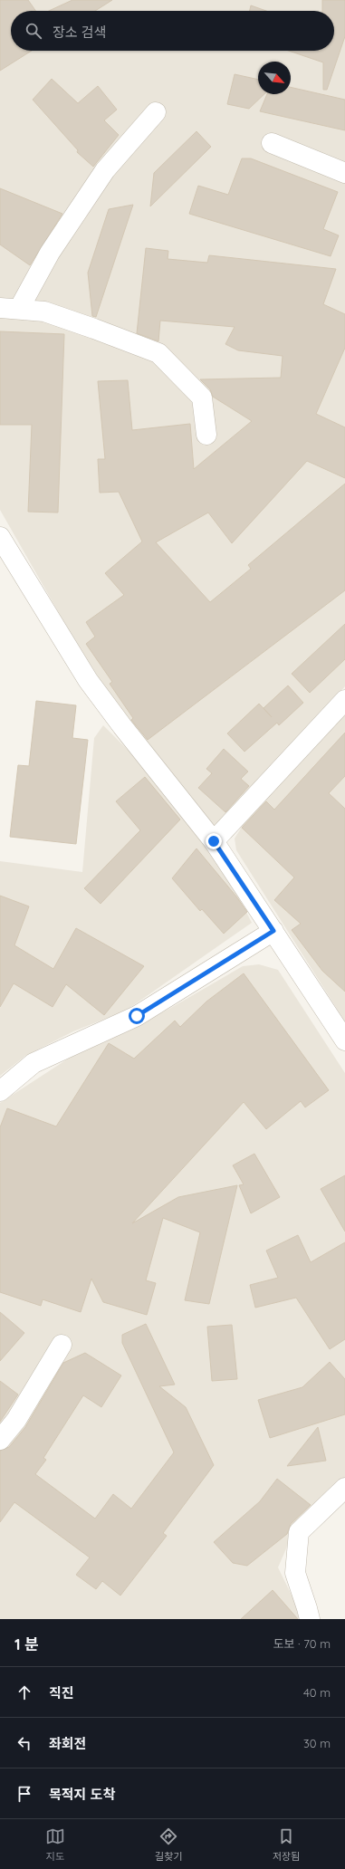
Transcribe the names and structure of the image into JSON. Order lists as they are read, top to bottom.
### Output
{
  "north": "bottom right",
  "page": {
    "search": "장소 검색",
    "heading": ["1 분", "도보 · 70 m"],
    "list": [
      ["직진", "40 m"],
      ["좌회전", "30 m"],
      "목적지 도착"
    ],
    "nav": ["지도", "길찾기", "저장됨"]
  }
}
